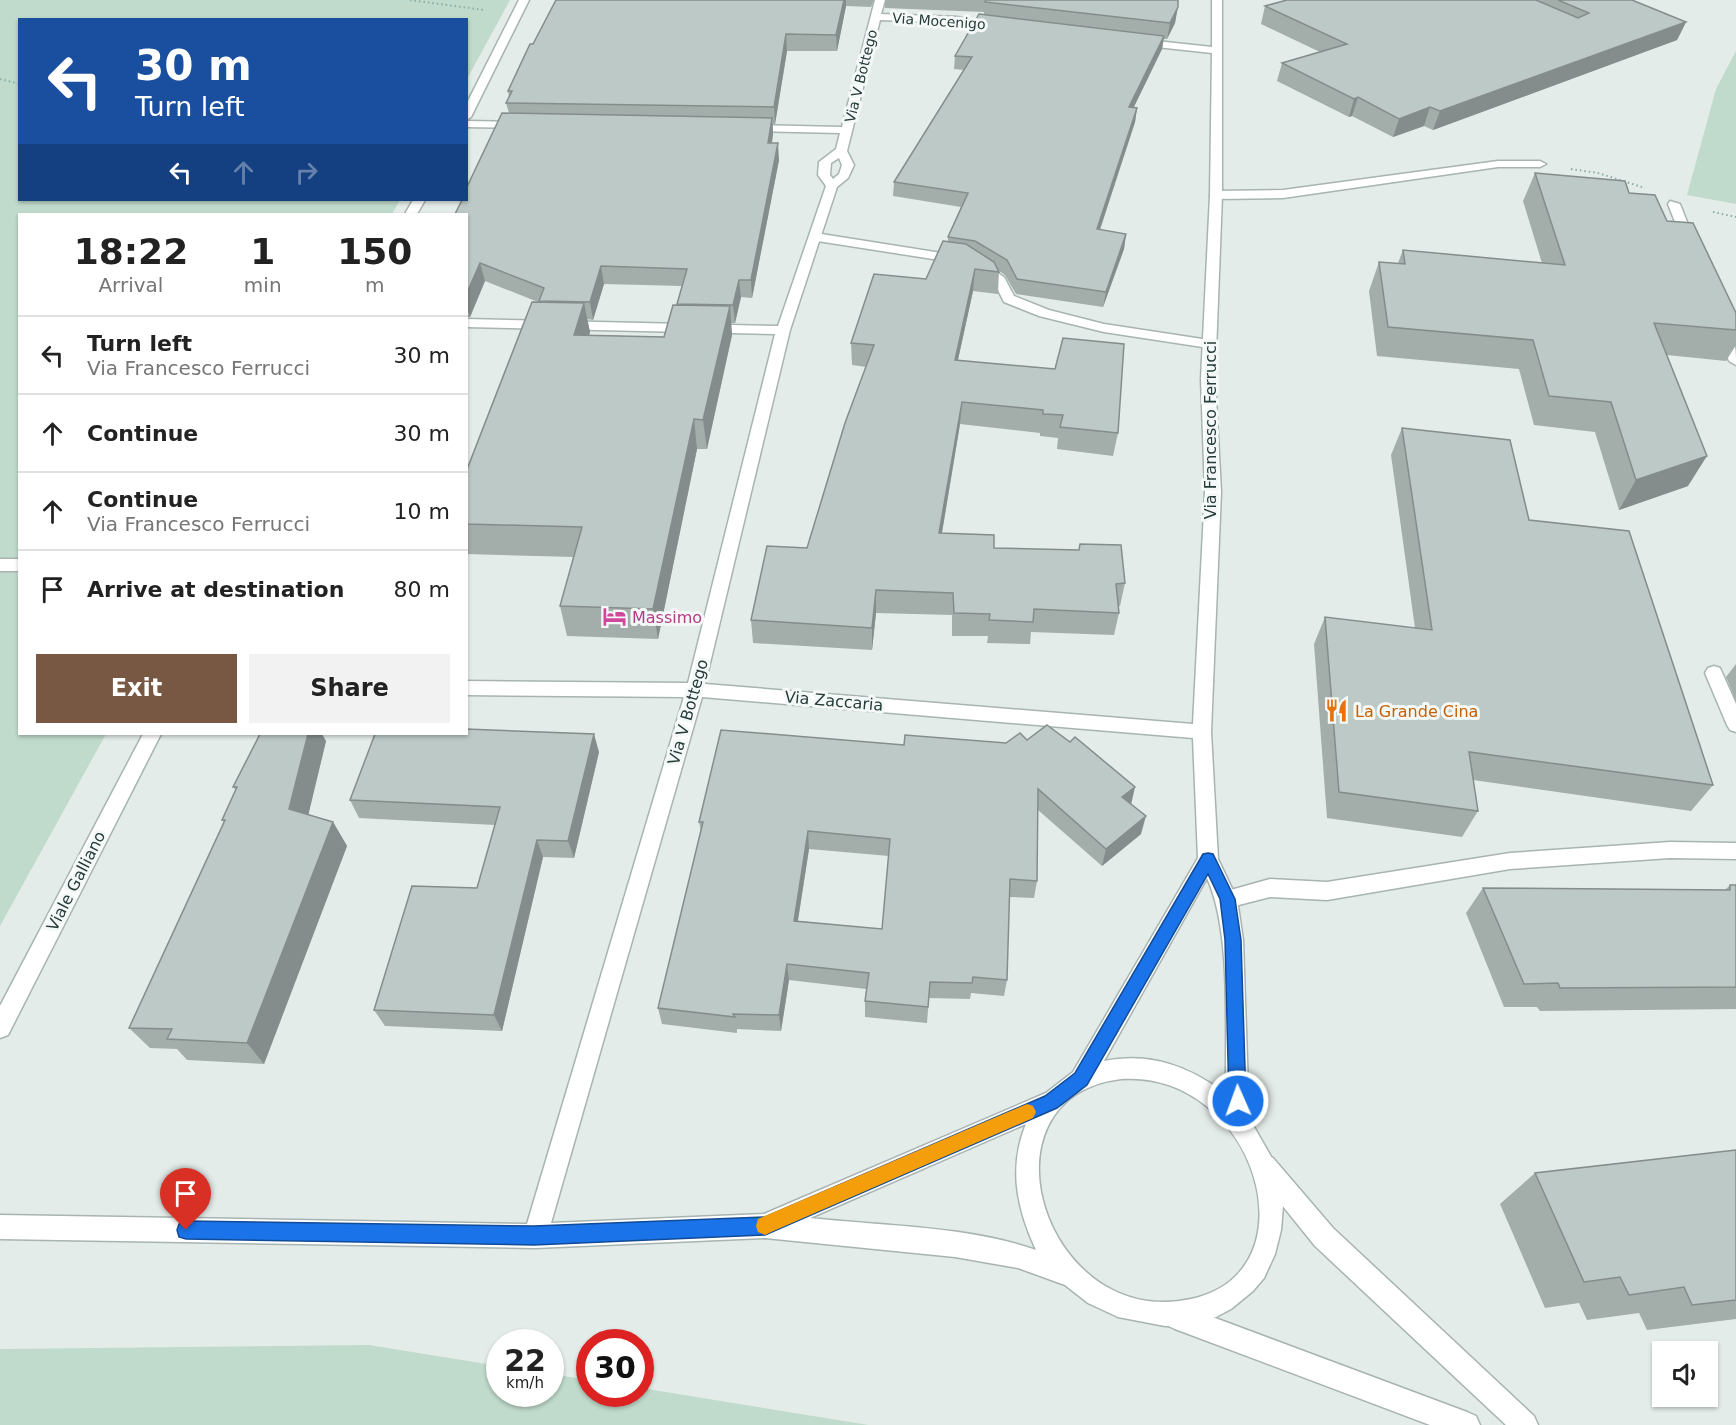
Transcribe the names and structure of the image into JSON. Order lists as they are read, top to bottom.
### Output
{
  "streets": {
    "street": [
      "Via Mocenigo",
      "Via V Bottego",
      "Via Francesco Ferrucci",
      "Via Zaccaria",
      "Viale Galliano"
    ]
  },
  "crossings": [
    ["Via Mocenigo", "Via V Bottego"],
    ["Via V Bottego", "Via Zaccaria"],
    ["Via Francesco Ferrucci", "Via Zaccaria"]
  ],
  "places": {
    "hotel": ["Massimo"],
    "restaurant": ["La Grande Cina"]
  },
  "page": {
    "turn": ["30 m", "Turn left"],
    "eta": [
      "18:22",
      "Arrival",
      "1",
      "min",
      "150",
      "m"
    ],
    "list": [
      {
        "name": "Turn left",
        "note": "Via Francesco Ferrucci",
        "value": "30 m"
      },
      {
        "name": "Continue",
        "value": "30 m"
      },
      {
        "name": "Continue",
        "note": "Via Francesco Ferrucci",
        "value": "10 m"
      },
      {
        "name": "Arrive at destination",
        "value": "80 m"
      }
    ],
    "buttons": ["Exit", "Share"],
    "speed": "22 km/h",
    "limit": "30"
  }
}
